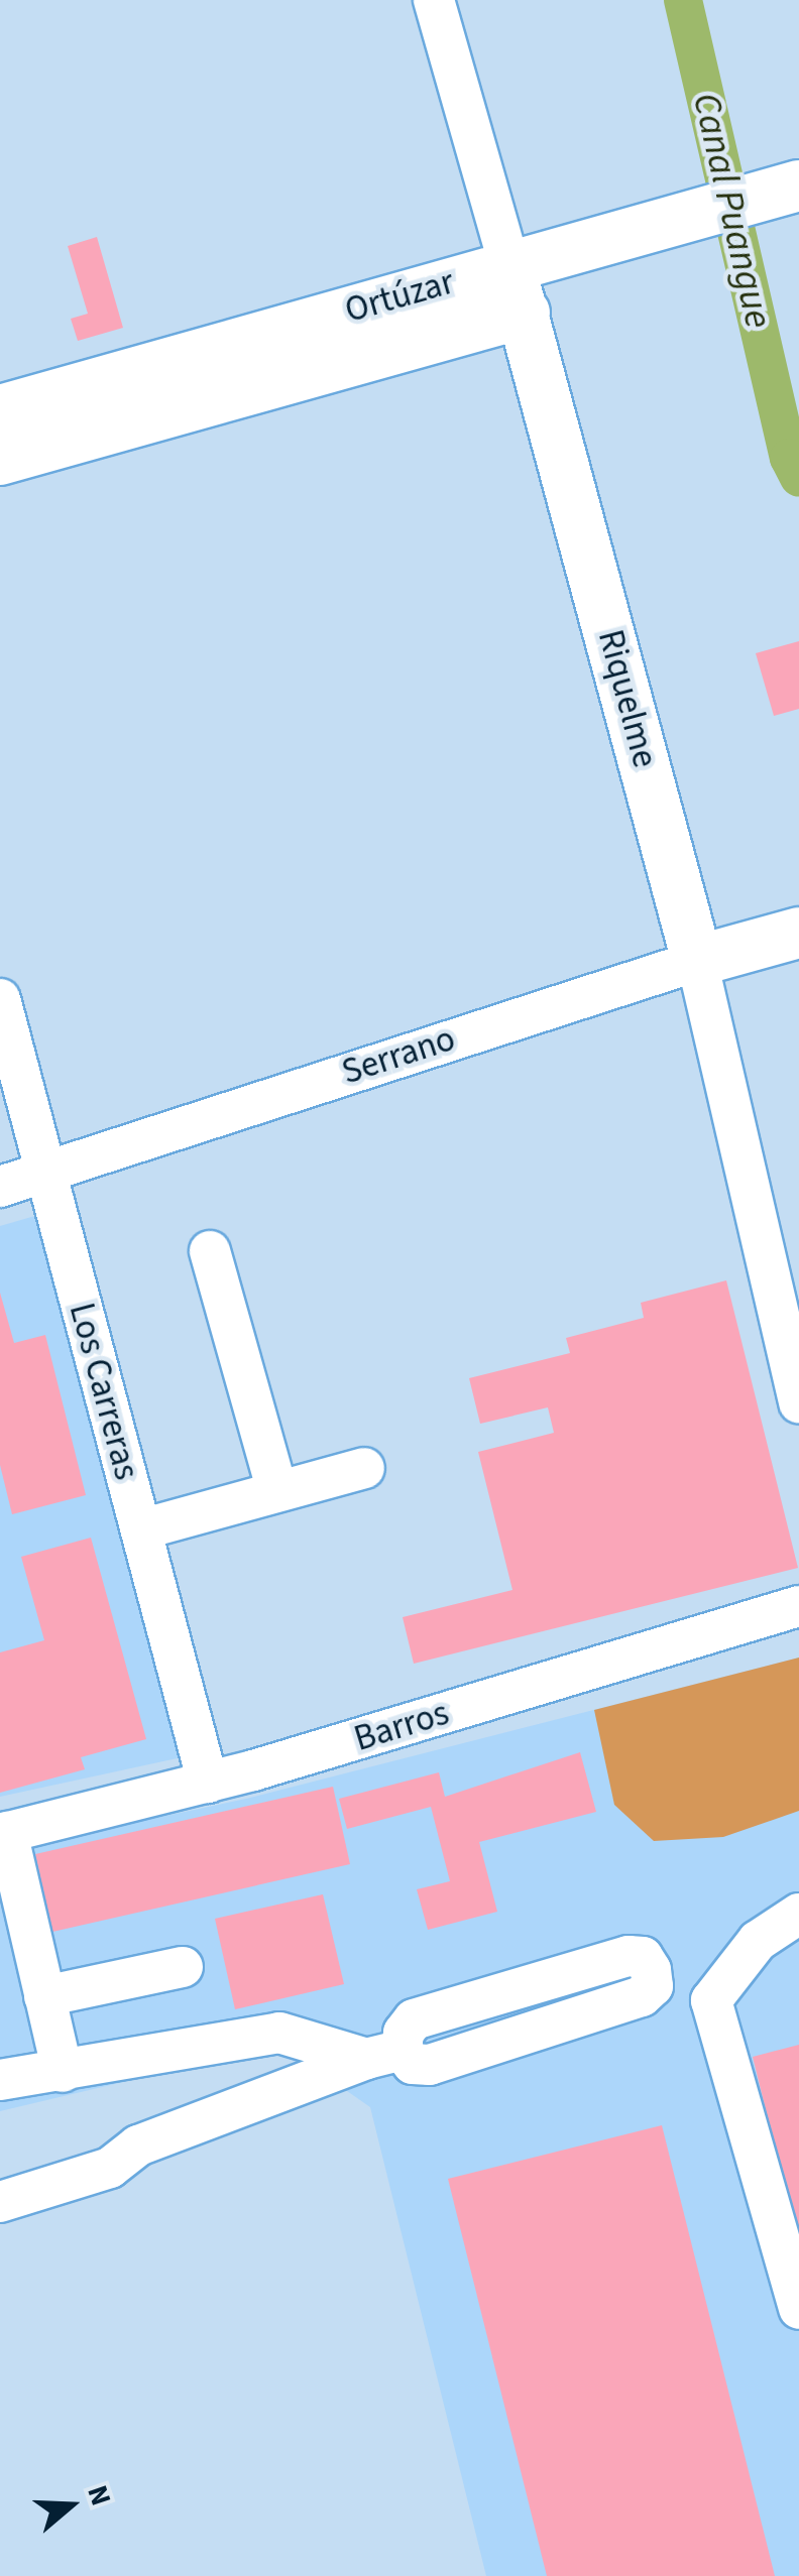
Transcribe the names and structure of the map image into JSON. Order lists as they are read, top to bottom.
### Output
{
  "streets": {
    "main road": ["Ortúzar", "Riquelme", "Serrano"],
    "street": ["Los Carreras", "Barros"]
  },
  "crossings": [
    ["Ortúzar", "Riquelme"],
    ["Riquelme", "Serrano"],
    ["Serrano", "Los Carreras"],
    ["Los Carreras", "Barros"]
  ],
  "water": ["Canal Puangue"],
  "north": "right"
}
